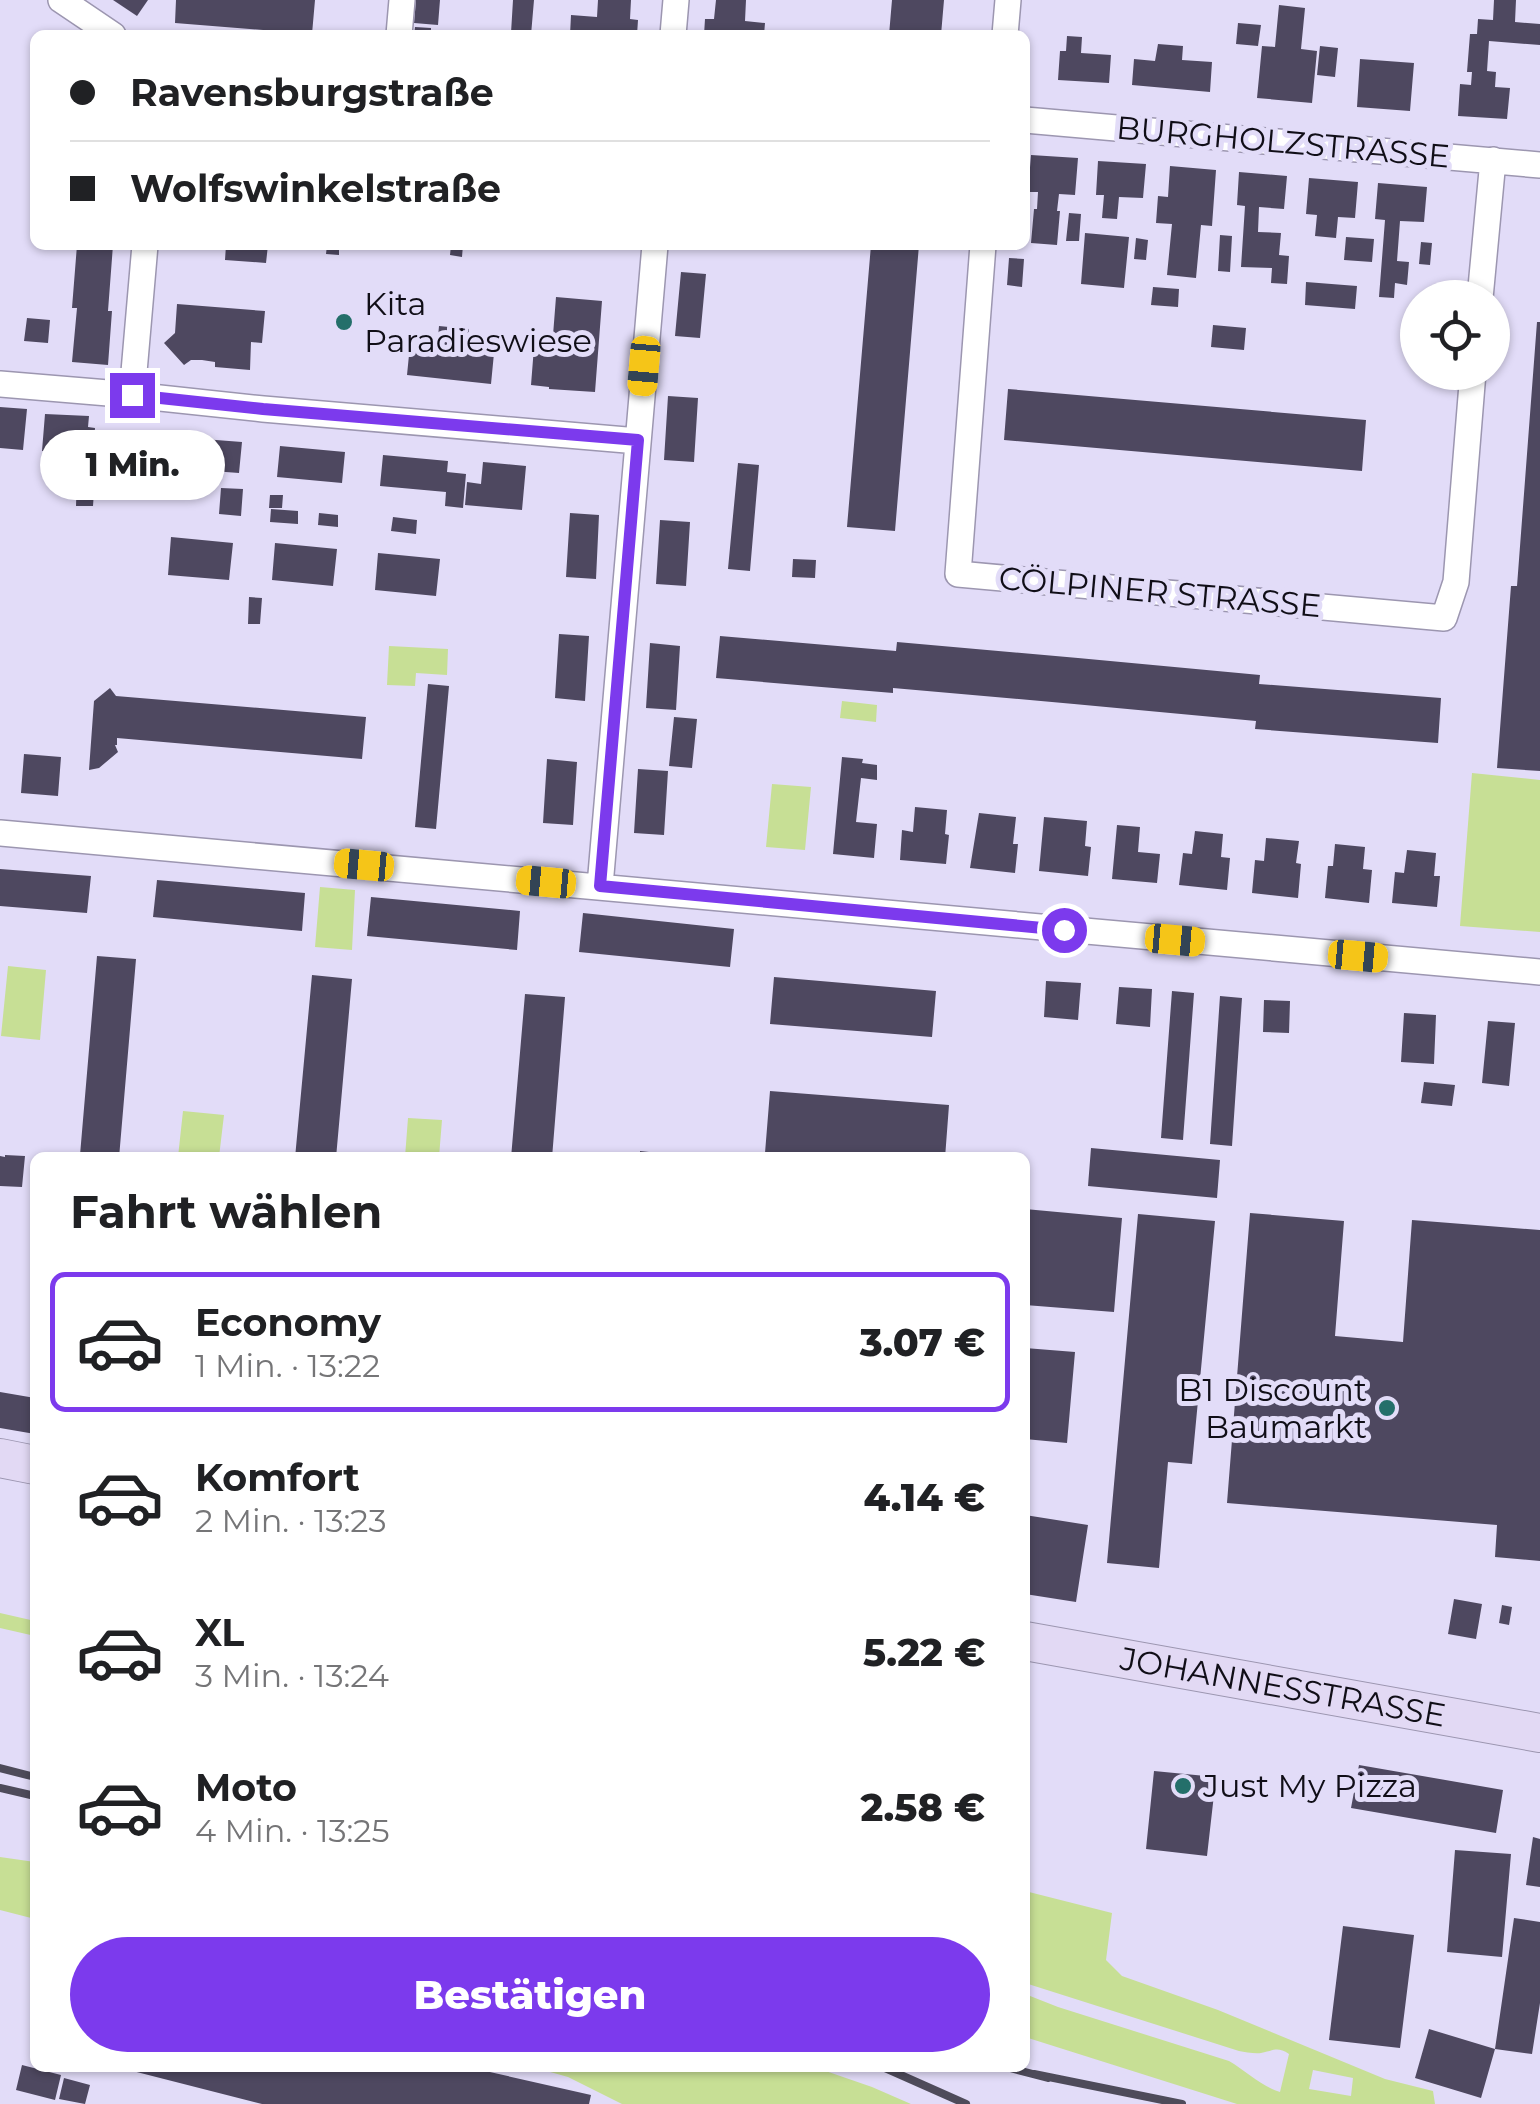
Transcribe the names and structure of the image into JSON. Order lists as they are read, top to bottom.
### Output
{
  "streets": {
    "main road": ["JOHANNESSTRASSE"],
    "street": ["BURGHOLZSTRASSE", "CÖLPINER STRASSE"]
  },
  "places": ["Kita Paradieswiese", "B1 Discount Baumarkt", "Just My Pizza"],
  "page": {
    "banner": ["Ravensburgstraße", "Wolfswinkelstraße"],
    "bubble": "1 Min.",
    "heading": "Fahrt wählen",
    "list": [
      {
        "name": "Economy",
        "note": "1 Min. · 13:22",
        "value": "3.07 €"
      },
      {
        "name": "Komfort",
        "note": "2 Min. · 13:23",
        "value": "4.14 €"
      },
      {
        "name": "XL",
        "note": "3 Min. · 13:24",
        "value": "5.22 €"
      },
      {
        "name": "Moto",
        "note": "4 Min. · 13:25",
        "value": "2.58 €"
      }
    ],
    "buttons": "Bestätigen"
  }
}
